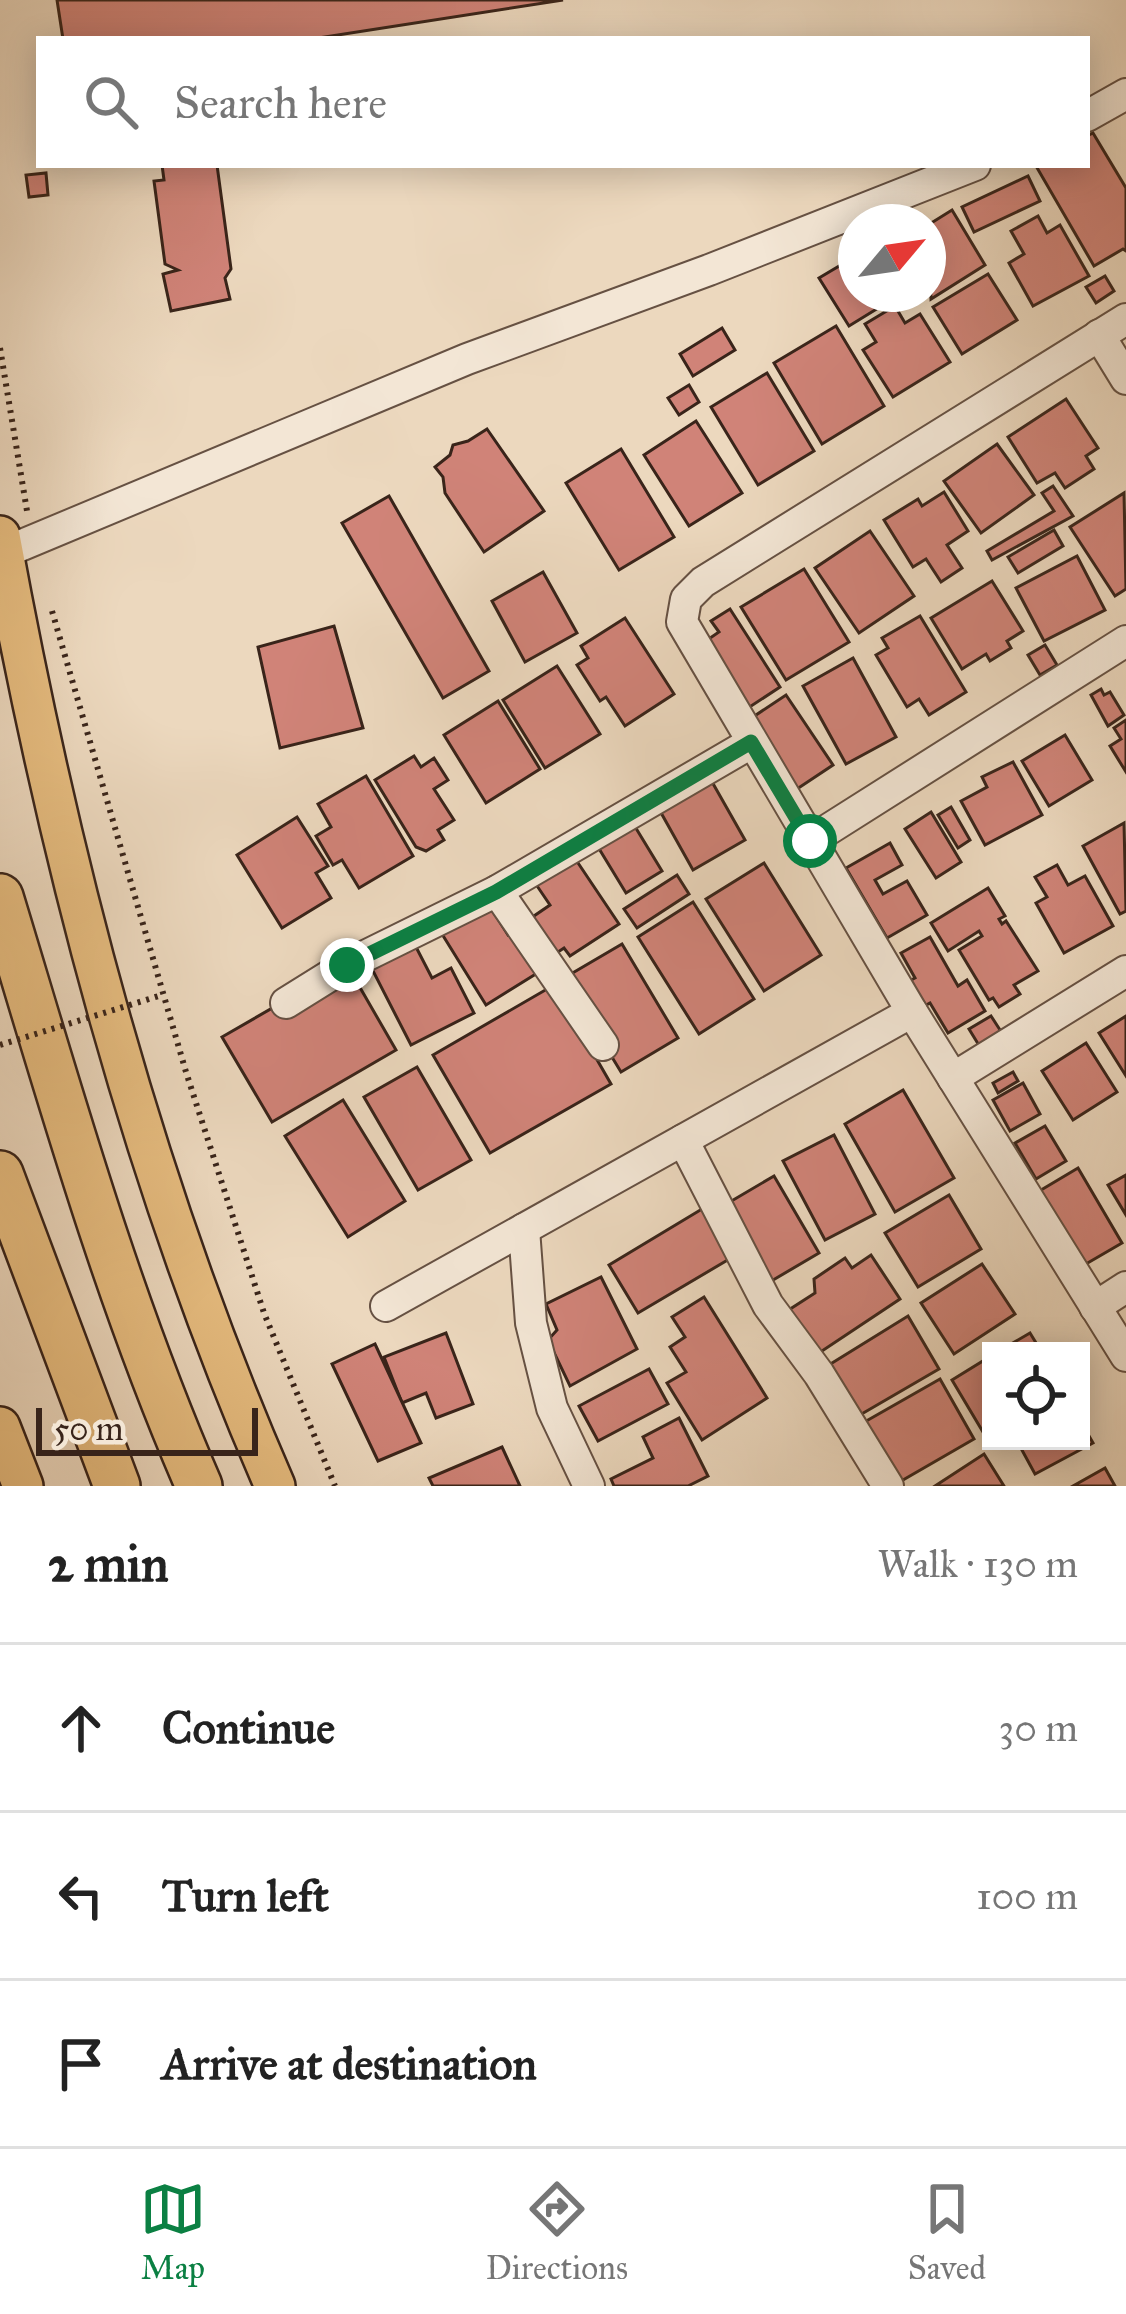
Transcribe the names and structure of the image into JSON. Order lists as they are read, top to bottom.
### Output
{
  "scale_bar": "50 m",
  "north": "top right",
  "page": {
    "search": "Search here",
    "scale": "50 m",
    "heading": ["2 min", "Walk · 130 m"],
    "list": [
      ["Continue", "30 m"],
      ["Turn left", "100 m"],
      "Arrive at destination"
    ],
    "nav": ["Map", "Directions", "Saved"]
  }
}
